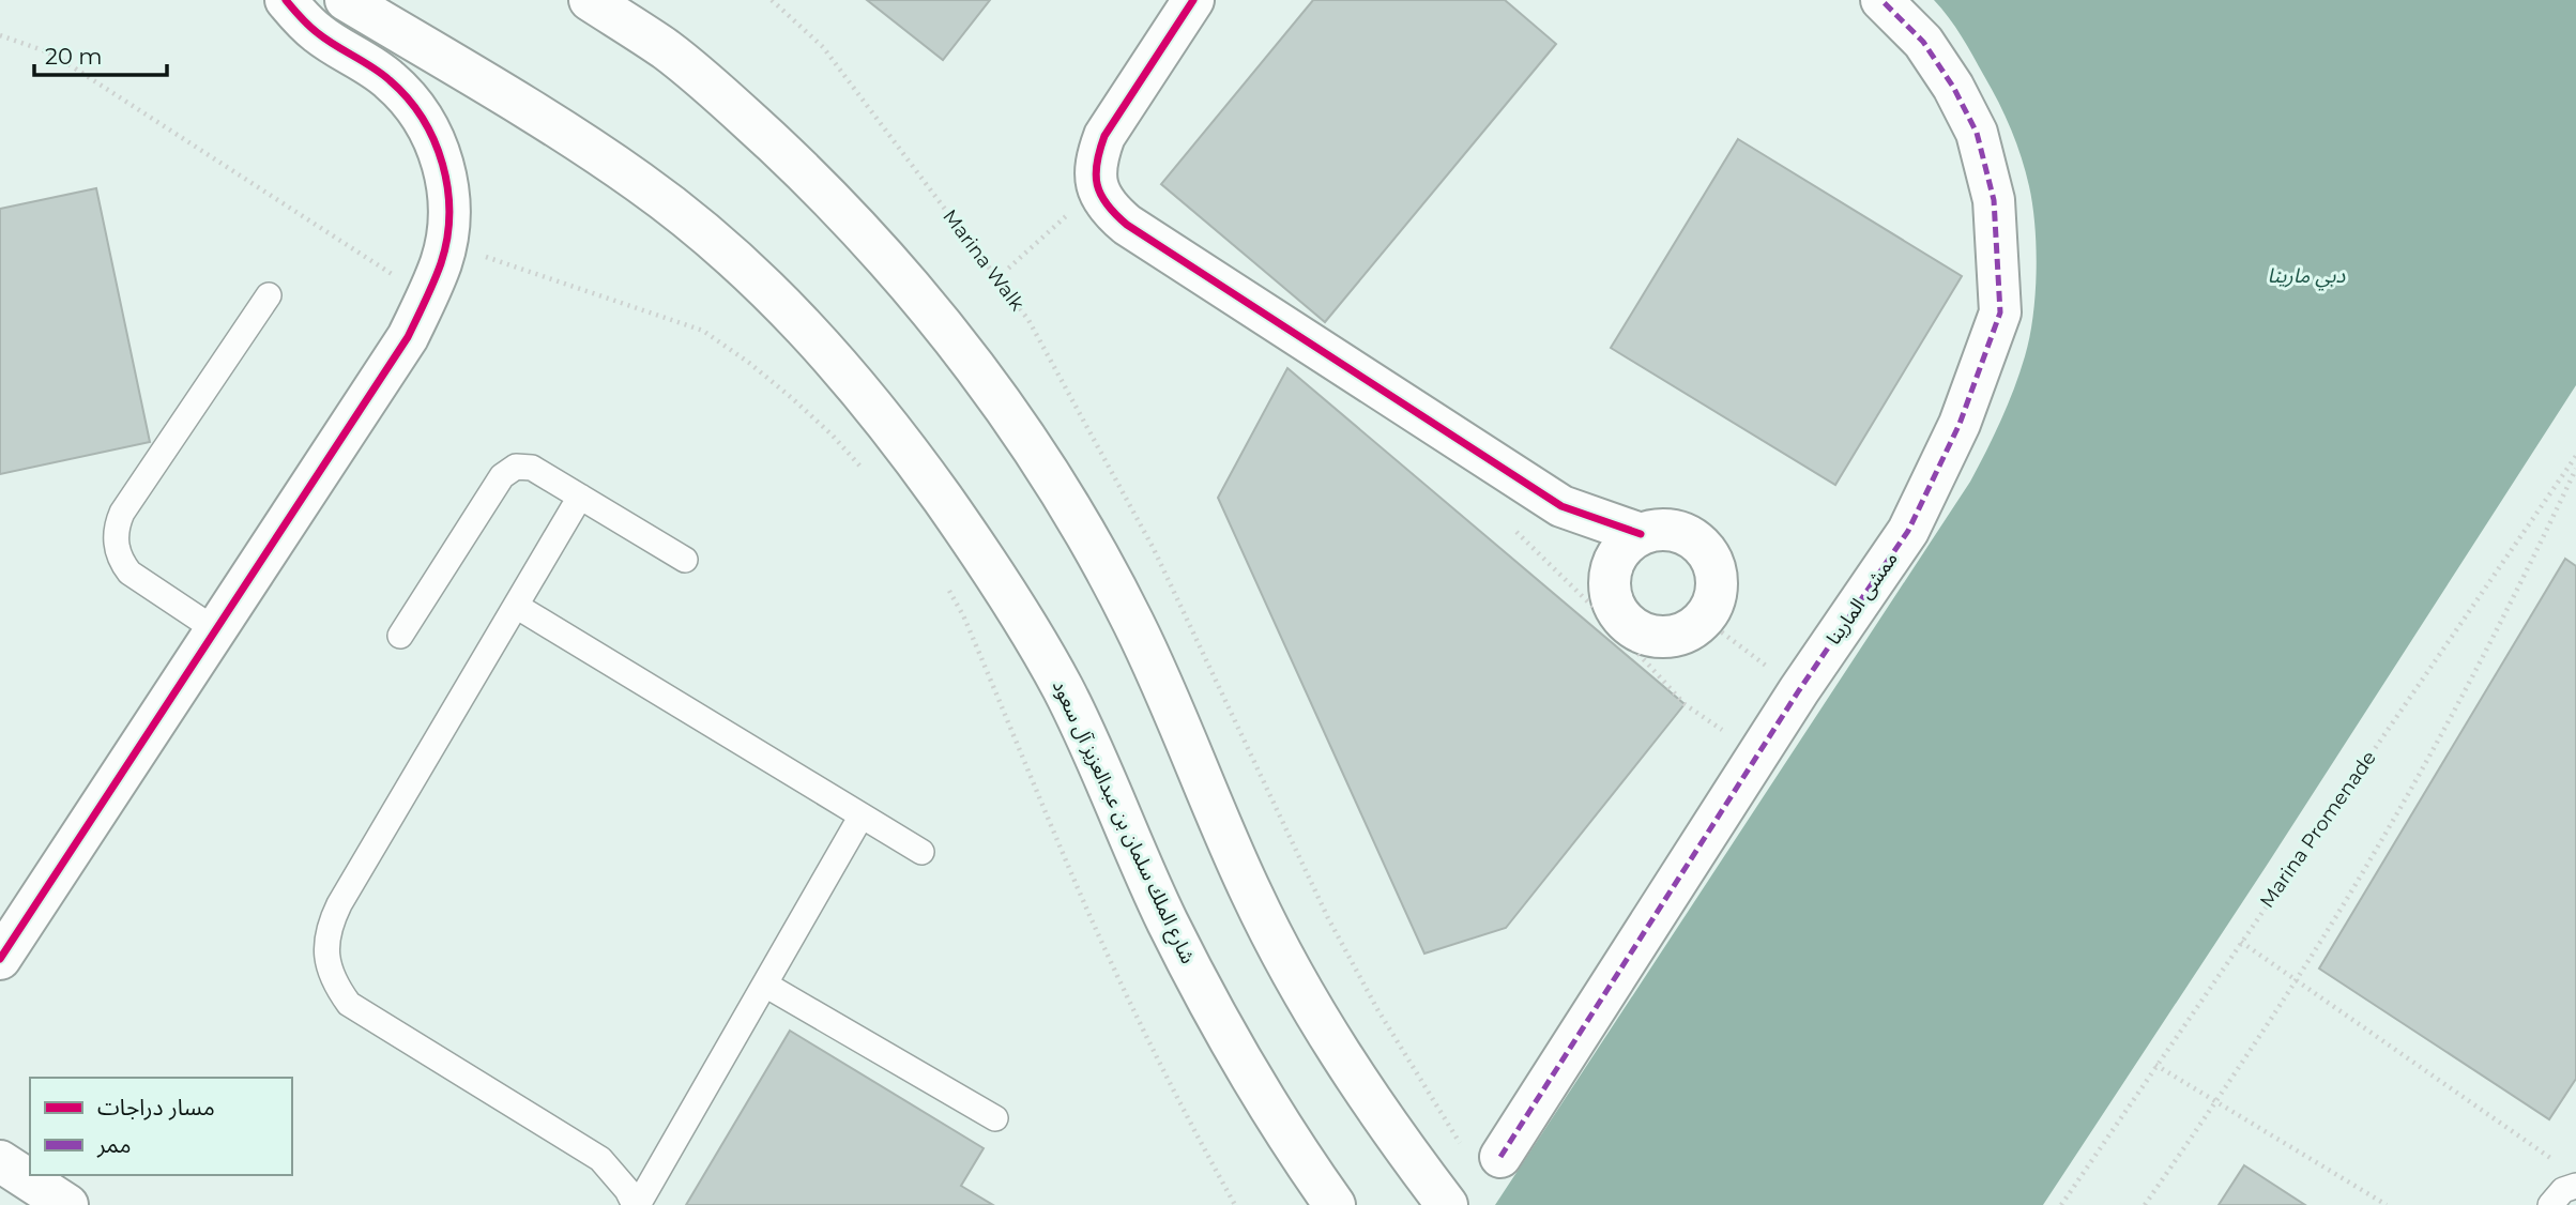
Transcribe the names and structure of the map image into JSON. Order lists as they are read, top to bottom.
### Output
{
  "streets": {
    "street": ["ممشى المارينا", "شارع الملك سلمان بن عبدالعزيز آل سعود"],
    "path": ["Marina Walk", "Marina Promenade"]
  },
  "crossings": [
    ["Marina Walk", "ممشى المارينا"]
  ],
  "water": ["دبي مارينا"],
  "legend": ["مسار دراجات", "ممر"],
  "scale_bar": "20 m"
}
